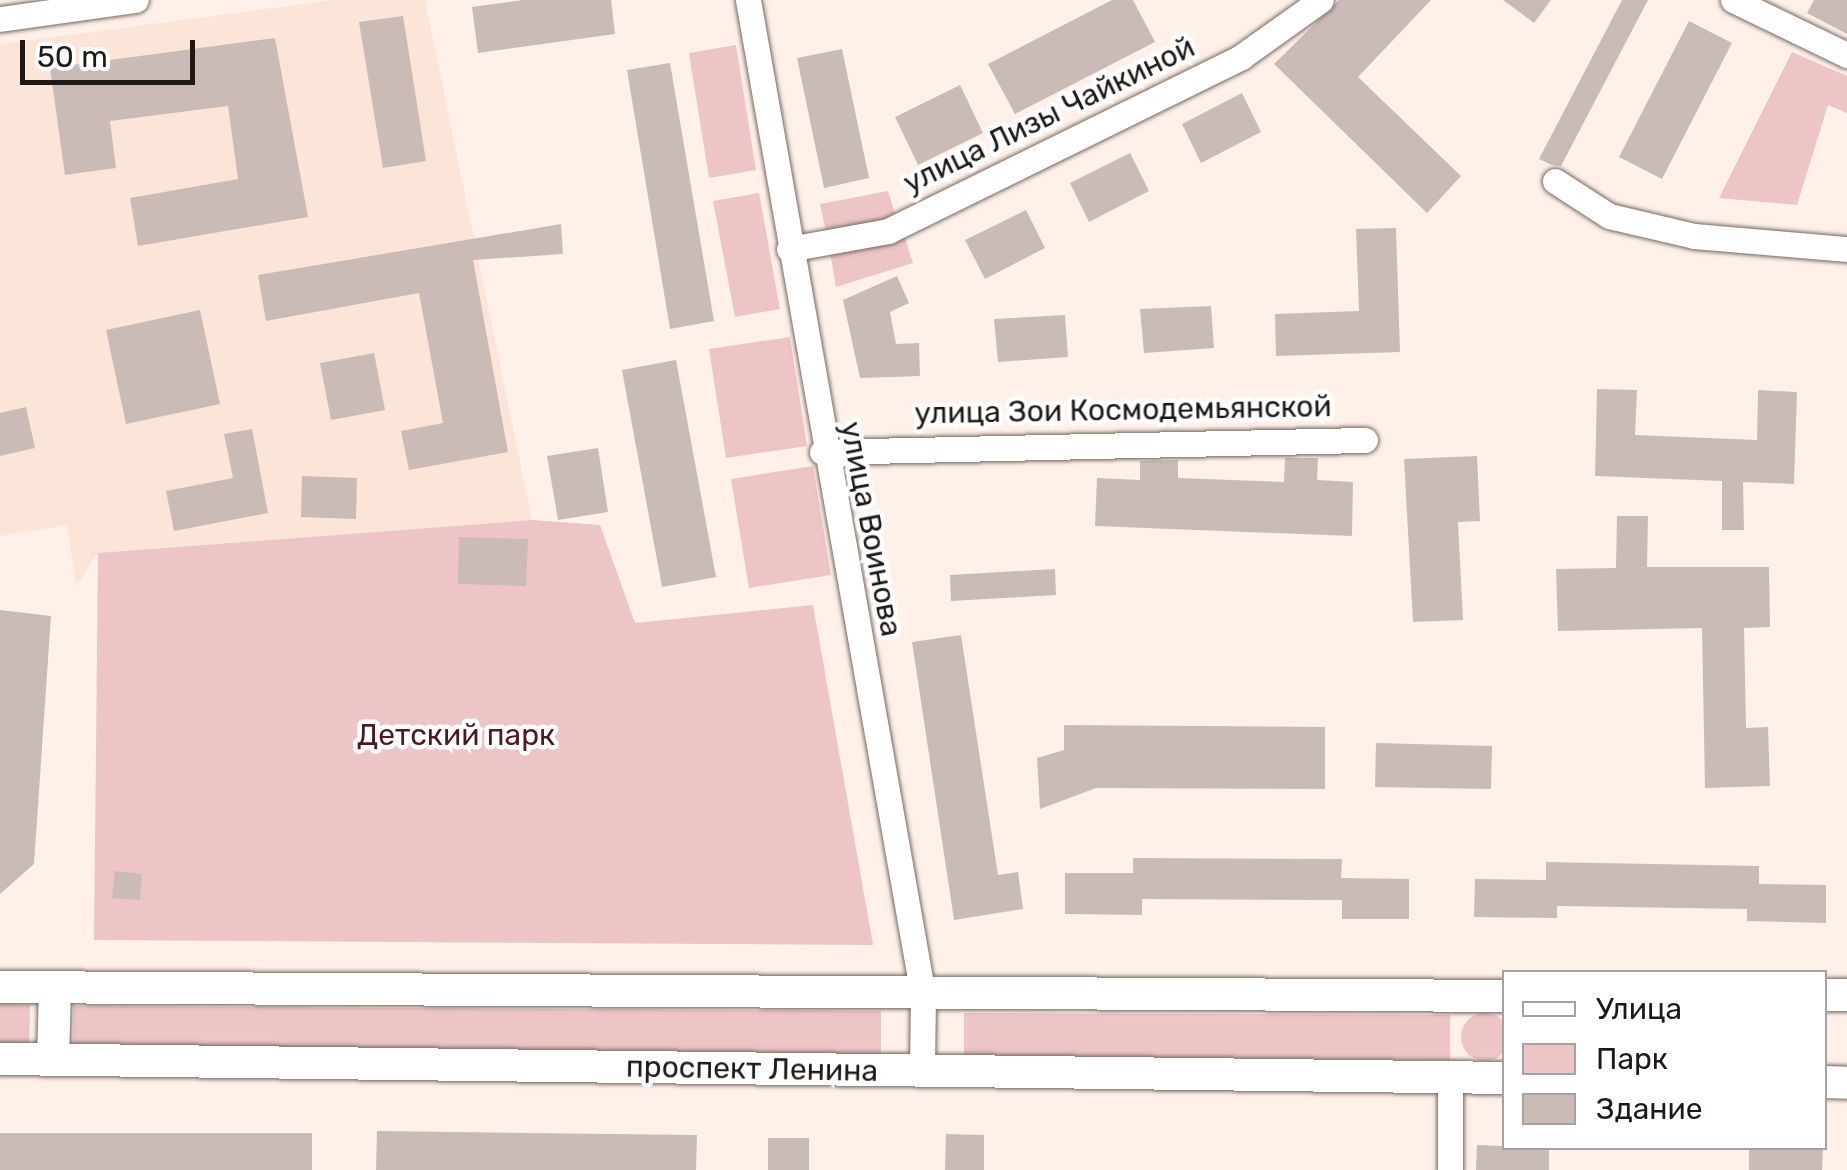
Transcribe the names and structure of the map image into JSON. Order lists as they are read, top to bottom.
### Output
{
  "streets": {
    "main road": ["проспект Ленина"],
    "street": ["улица Лизы Чайкиной", "улица Зои Космодемьянской", "улица Воинова"]
  },
  "crossings": [
    ["улица Лизы Чайкиной", "улица Воинова"],
    ["улица Зои Космодемьянской", "улица Воинова"],
    ["улица Воинова", "проспект Ленина"]
  ],
  "parks": ["Детский парк"],
  "legend": ["Улица", "Парк", "Здание"],
  "scale_bar": "50 m"
}
